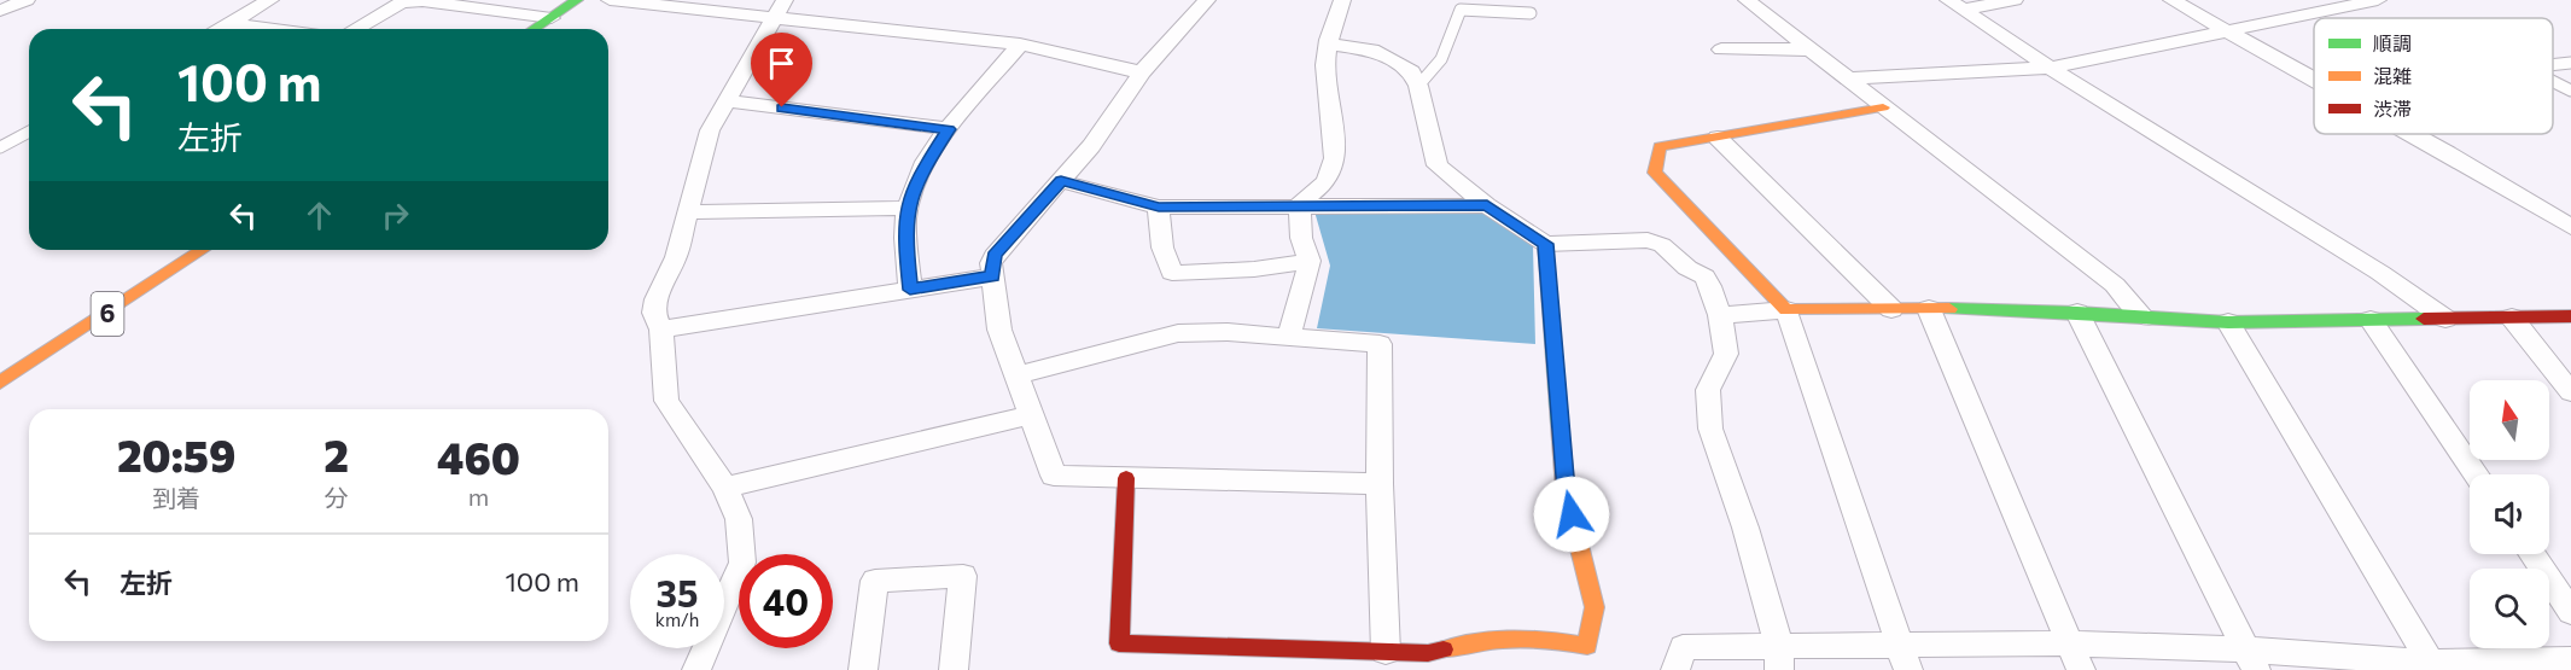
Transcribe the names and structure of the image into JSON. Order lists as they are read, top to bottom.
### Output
{
  "streets": {
    "main road": ["6"]
  },
  "legend": ["順調", "混雑", "渋滞"],
  "north": "top",
  "page": {
    "turn": ["100 m", "左折"],
    "eta": [
      "20:59",
      "到着",
      "2",
      "分",
      "460",
      "m"
    ],
    "list": [
      {
        "name": "左折",
        "value": "100 m"
      }
    ],
    "speed": "35 km/h",
    "limit": "40"
  }
}
